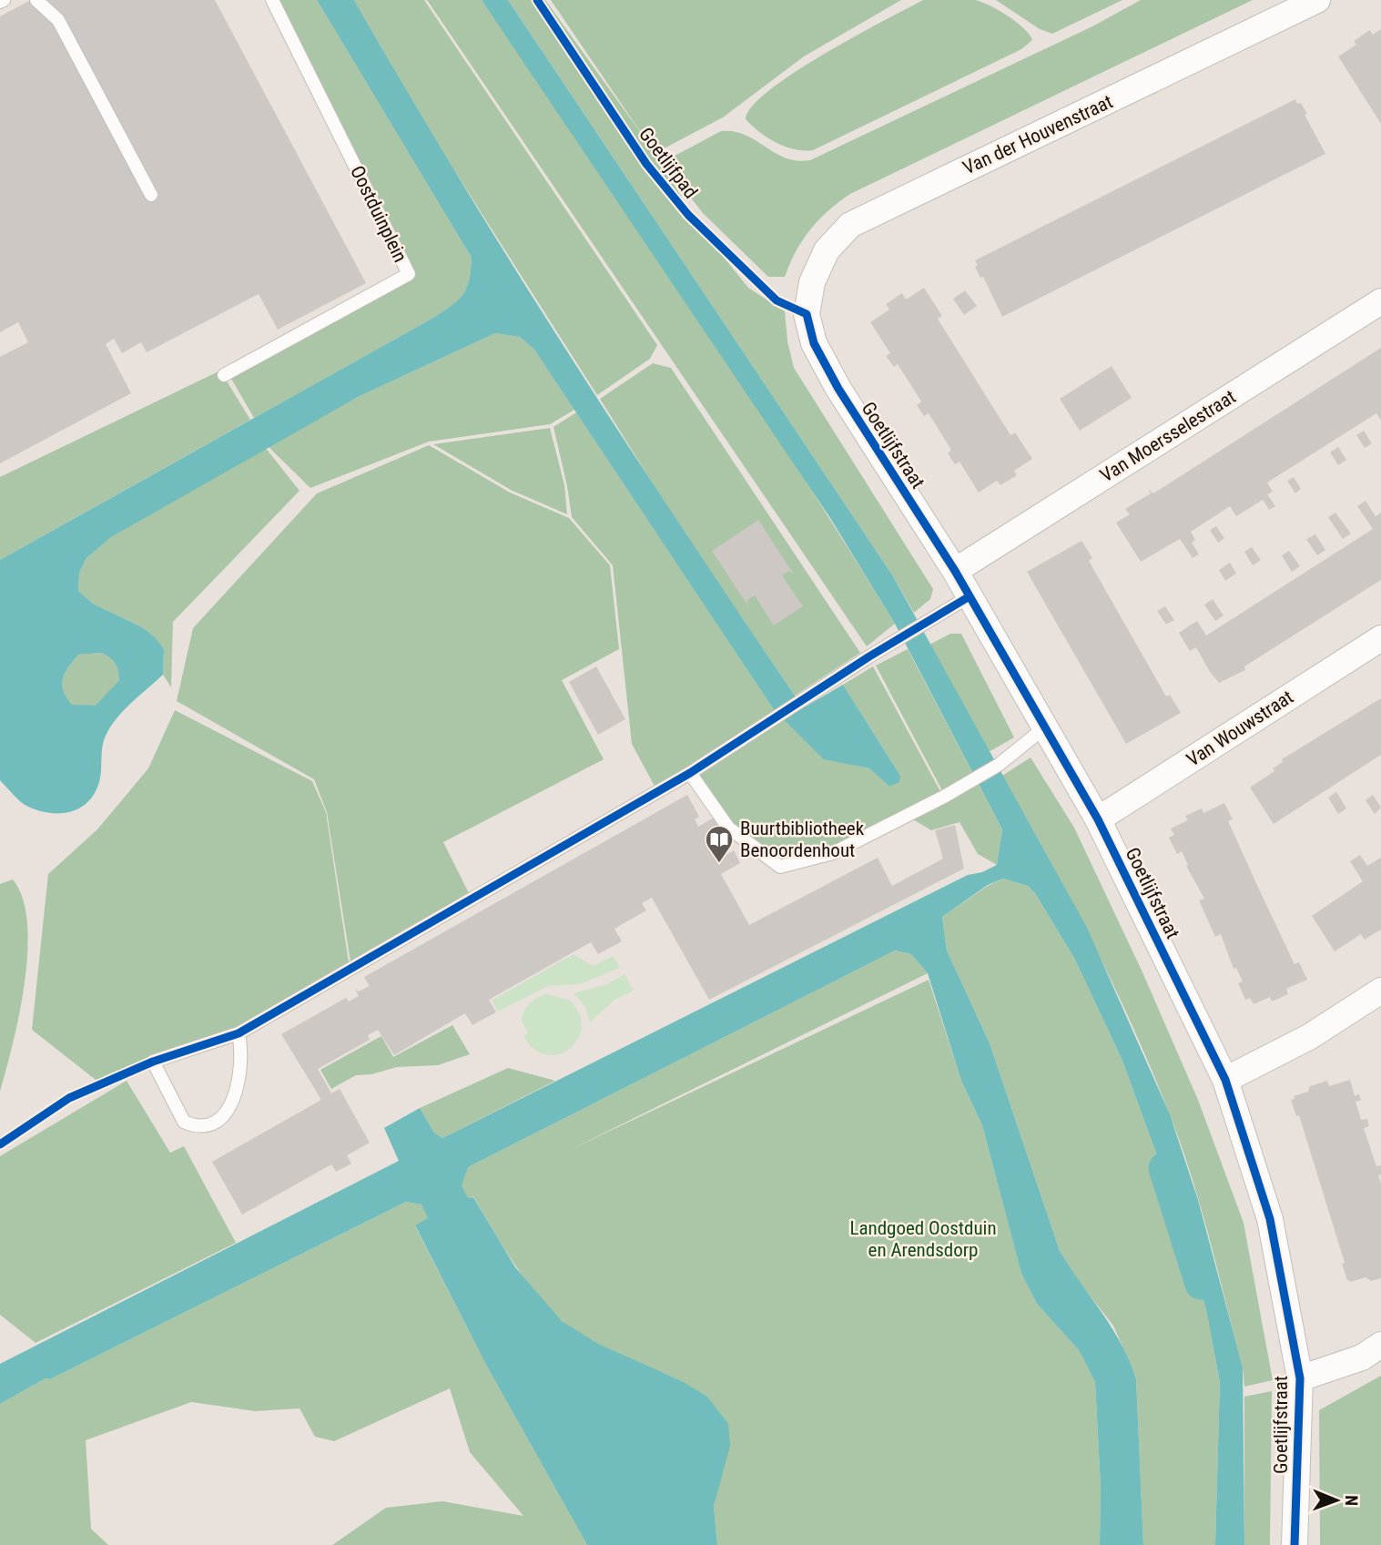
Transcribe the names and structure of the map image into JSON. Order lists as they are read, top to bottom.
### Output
{
  "streets": {
    "street": [
      "Van der Houvenstraat",
      "Van Moersselestraat",
      "Goetlijfstraat",
      "Van Wouwstraat"
    ],
    "lane": ["Oostduinplein"],
    "cycle path": ["Goetlijfpad"]
  },
  "crossings": [
    ["Van der Houvenstraat", "Goetlijfstraat"],
    ["Van Moersselestraat", "Goetlijfstraat"],
    ["Goetlijfstraat", "Van Wouwstraat"]
  ],
  "parks": ["Landgoed Oostduin en Arendsdorp"],
  "places": {
    "library": ["Buurtbibliotheek Benoordenhout"]
  },
  "north": "right"
}
